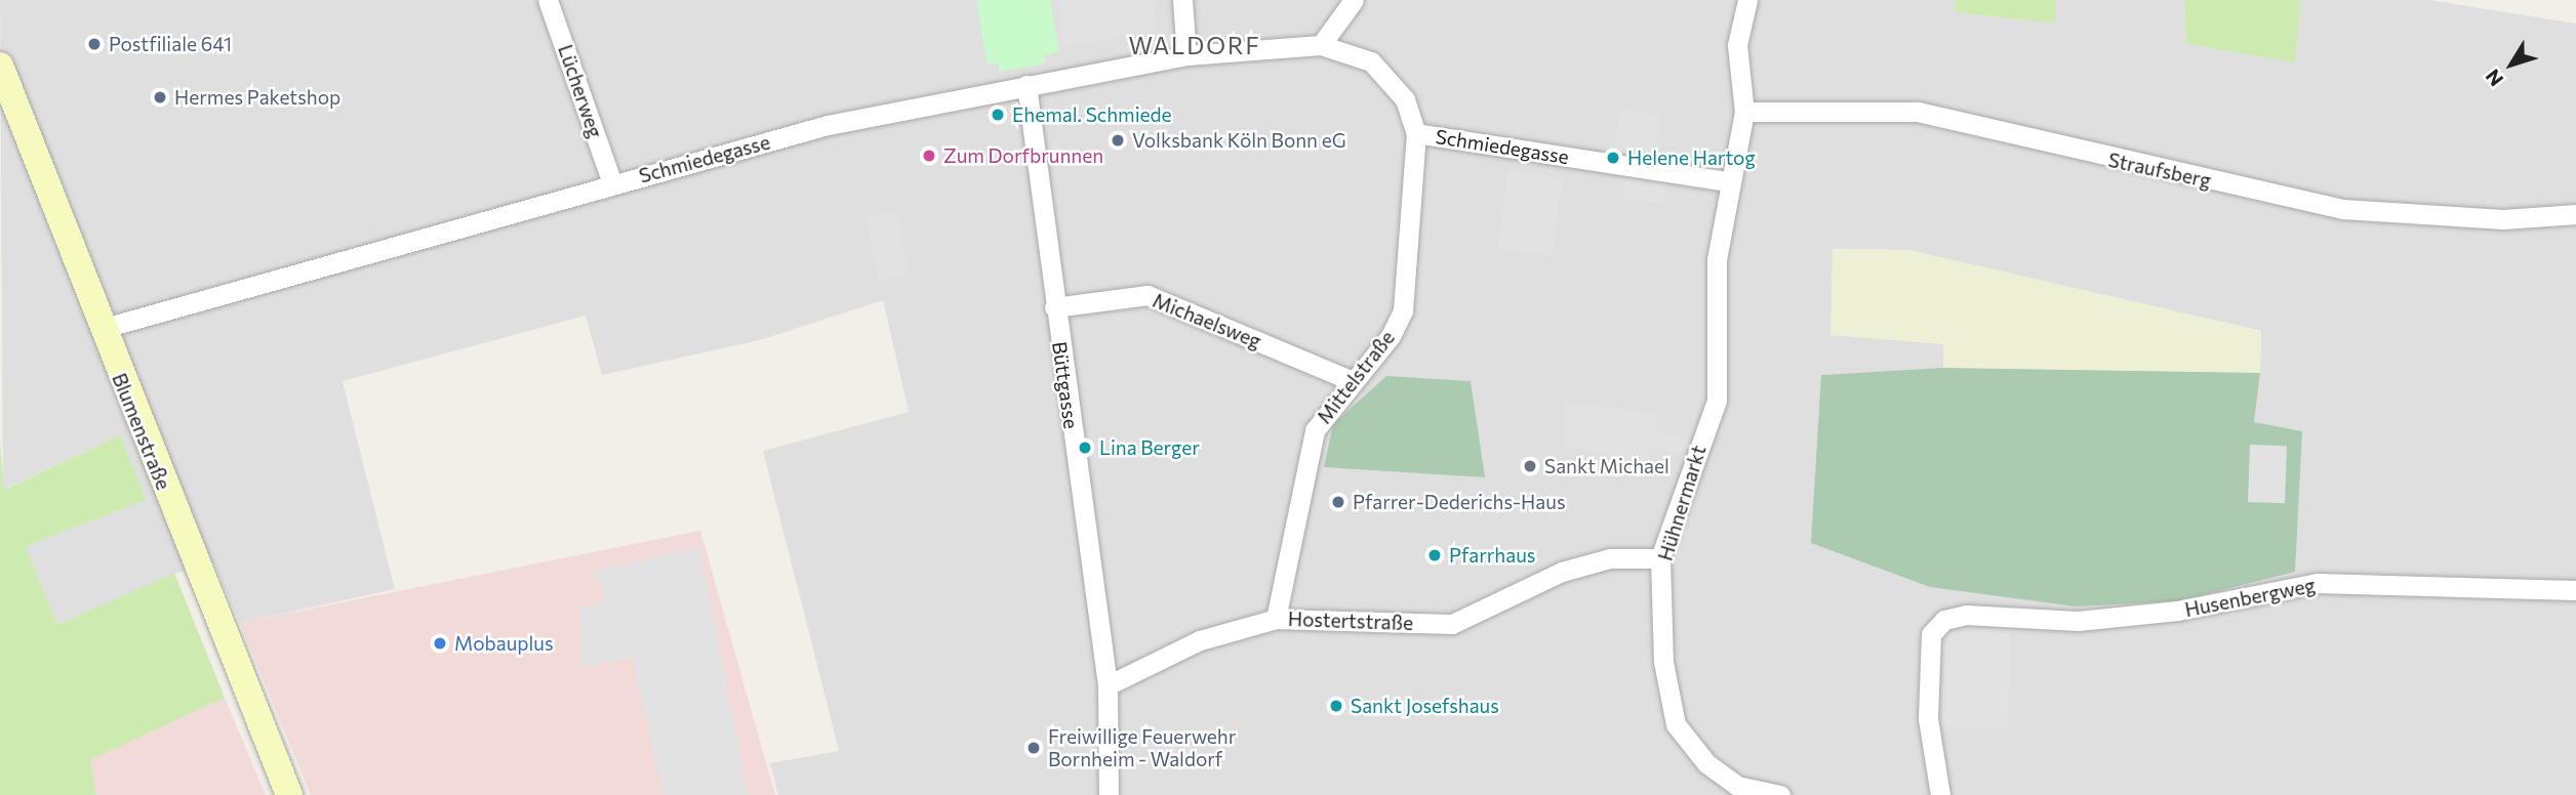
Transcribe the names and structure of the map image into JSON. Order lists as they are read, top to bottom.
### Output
{
  "streets": {
    "main road": ["Blumenstraße"],
    "street": [
      "Lücherweg",
      "Schmiedegasse",
      "Straufsberg",
      "Michaelsweg",
      "Mittelstraße",
      "Büttgasse",
      "Hühnermarkt",
      "Husenbergweg",
      "Hostertstraße"
    ]
  },
  "crossings": [
    ["Lücherweg", "Schmiedegasse"],
    ["Schmiedegasse", "Mittelstraße"],
    ["Schmiedegasse", "Büttgasse"],
    ["Schmiedegasse", "Blumenstraße"],
    ["Schmiedegasse", "Hühnermarkt"],
    ["Straufsberg", "Hühnermarkt"],
    ["Michaelsweg", "Mittelstraße"],
    ["Michaelsweg", "Büttgasse"],
    ["Mittelstraße", "Hostertstraße"],
    ["Büttgasse", "Hostertstraße"],
    ["Hühnermarkt", "Hostertstraße"]
  ],
  "districts": ["WALDORF"],
  "places": [
    "Postfiliale 641",
    "Hermes Paketshop",
    "Ehemal. Schmiede",
    "Volksbank Köln Bonn eG",
    "Zum Dorfbrunnen",
    "Helene Hartog",
    "Lina Berger",
    "Sankt Michael",
    "Pfarrer-Dederichs-Haus",
    "Pfarrhaus",
    "Mobauplus",
    "Sankt Josefshaus",
    "Freiwillige Feuerwehr Bornheim - Waldorf"
  ],
  "north": "bottom left"
}
